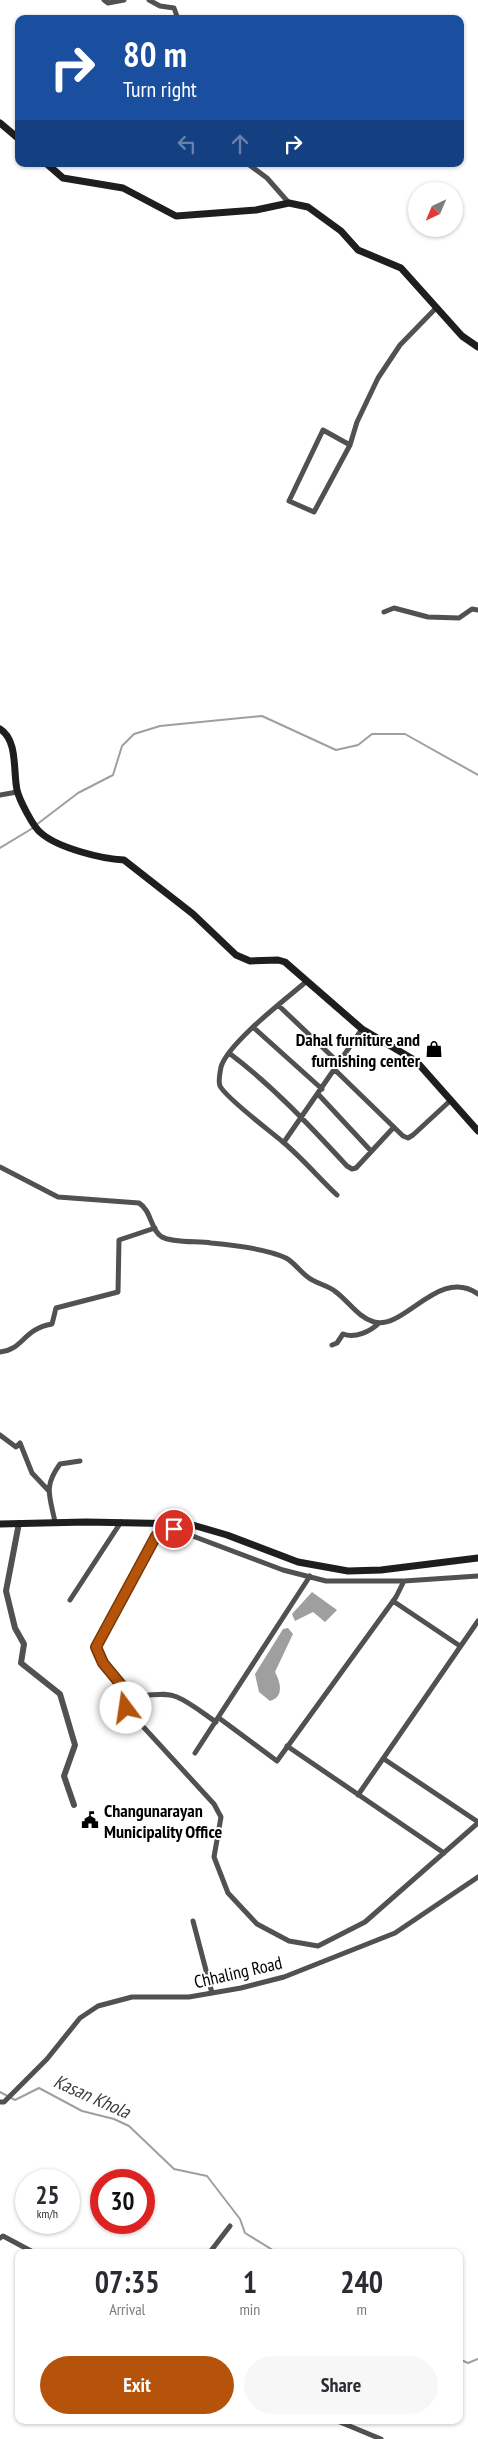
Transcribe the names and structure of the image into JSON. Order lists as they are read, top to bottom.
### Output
{
  "streets": {
    "street": ["Chhaling Road"]
  },
  "water": ["Kasan Khola"],
  "places": {
    "shop": ["Dahal furniture and furnishing center"],
    "public building": ["Changunarayan Municipality Office"]
  },
  "north": "bottom left",
  "page": {
    "turn": ["80 m", "Turn right"],
    "speed": "25 km/h",
    "limit": "30",
    "eta": [
      "07:35",
      "Arrival",
      "1",
      "min",
      "240",
      "m"
    ],
    "buttons": ["Exit", "Share"]
  }
}
